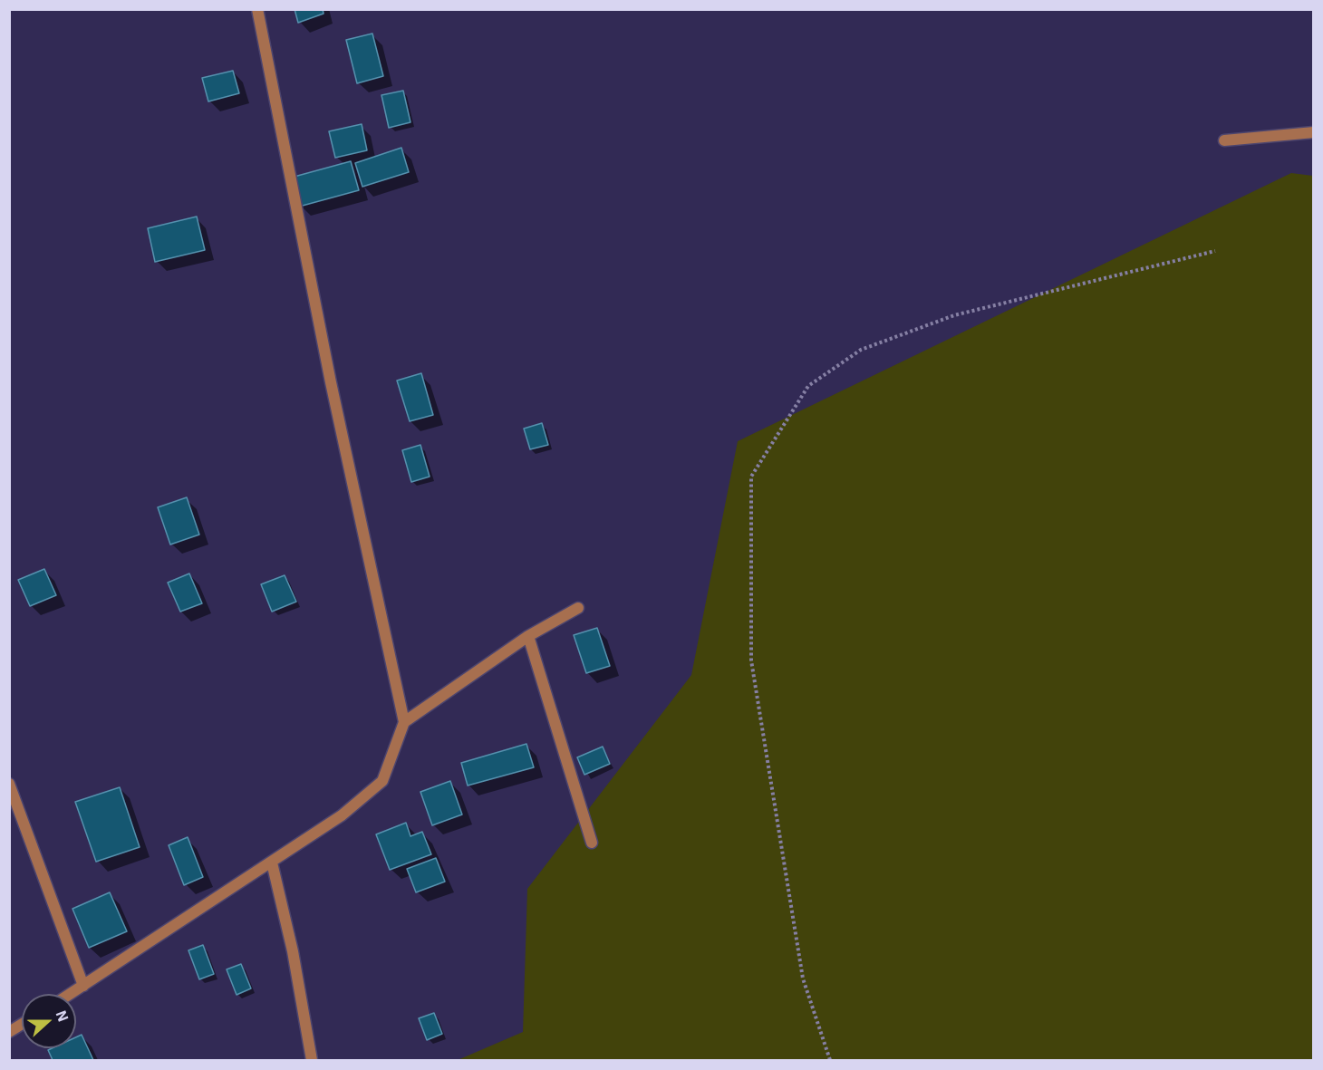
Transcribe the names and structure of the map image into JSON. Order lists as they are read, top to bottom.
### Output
{
  "north": "right"
}
